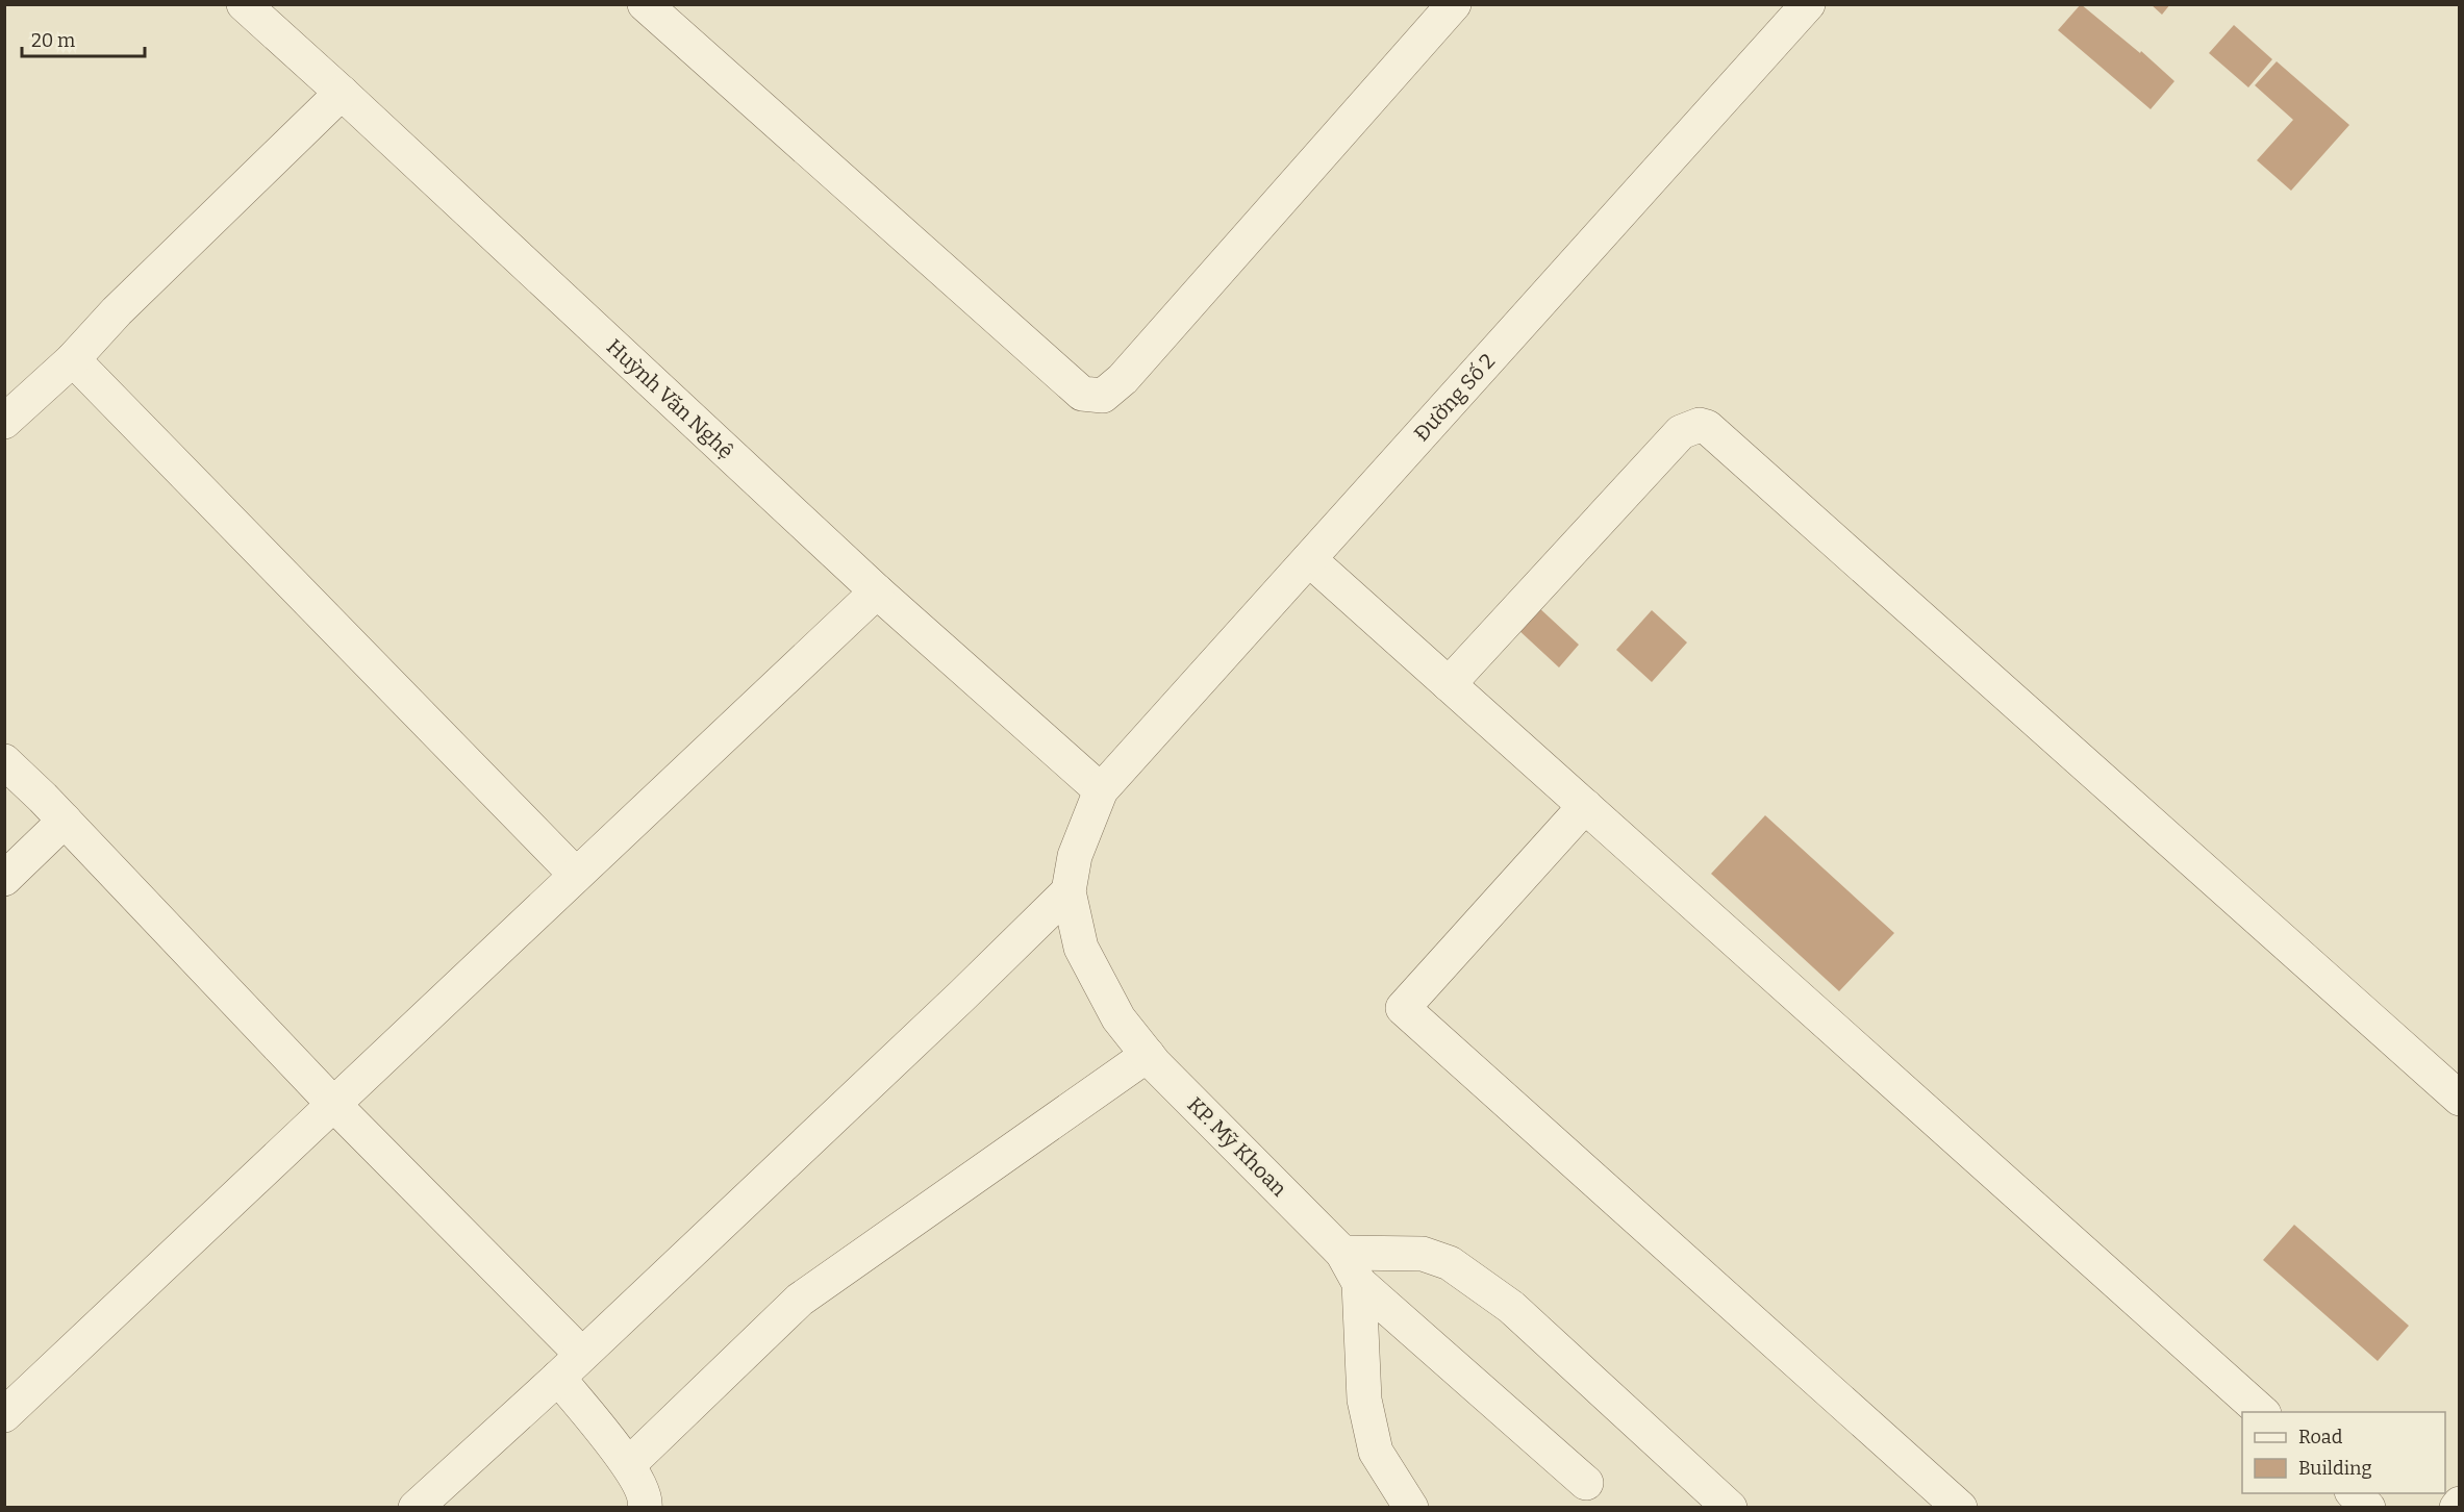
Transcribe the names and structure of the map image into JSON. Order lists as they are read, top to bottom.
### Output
{
  "streets": {
    "street": ["Đường Số 2", "Huỳnh Văn Nghệ", "KP. Mỹ Khoan"]
  },
  "crossings": [
    ["Đường Số 2", "Huỳnh Văn Nghệ"],
    ["Đường Số 2", "KP. Mỹ Khoan"],
    ["Huỳnh Văn Nghệ", "KP. Mỹ Khoan"]
  ],
  "legend": ["Road", "Building"],
  "scale_bar": "20 m"
}
